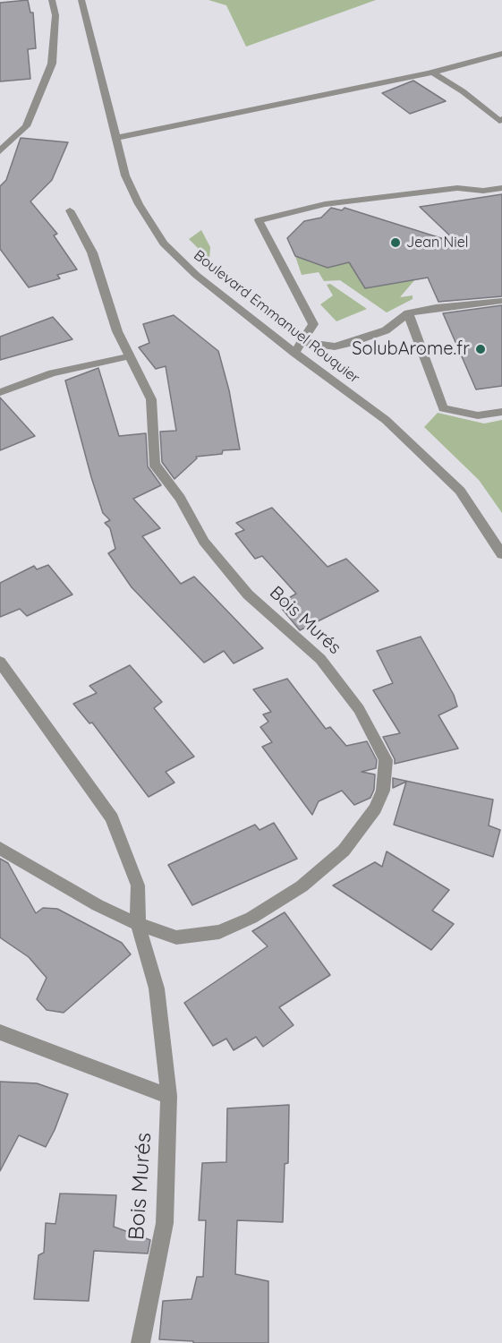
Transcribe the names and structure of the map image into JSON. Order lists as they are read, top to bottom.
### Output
{
  "streets": {
    "street": ["Boulevard Emmanuel Rouquier", "Bois Murés"]
  },
  "places": ["Jean Niel", "SolubArome.fr"]
}
